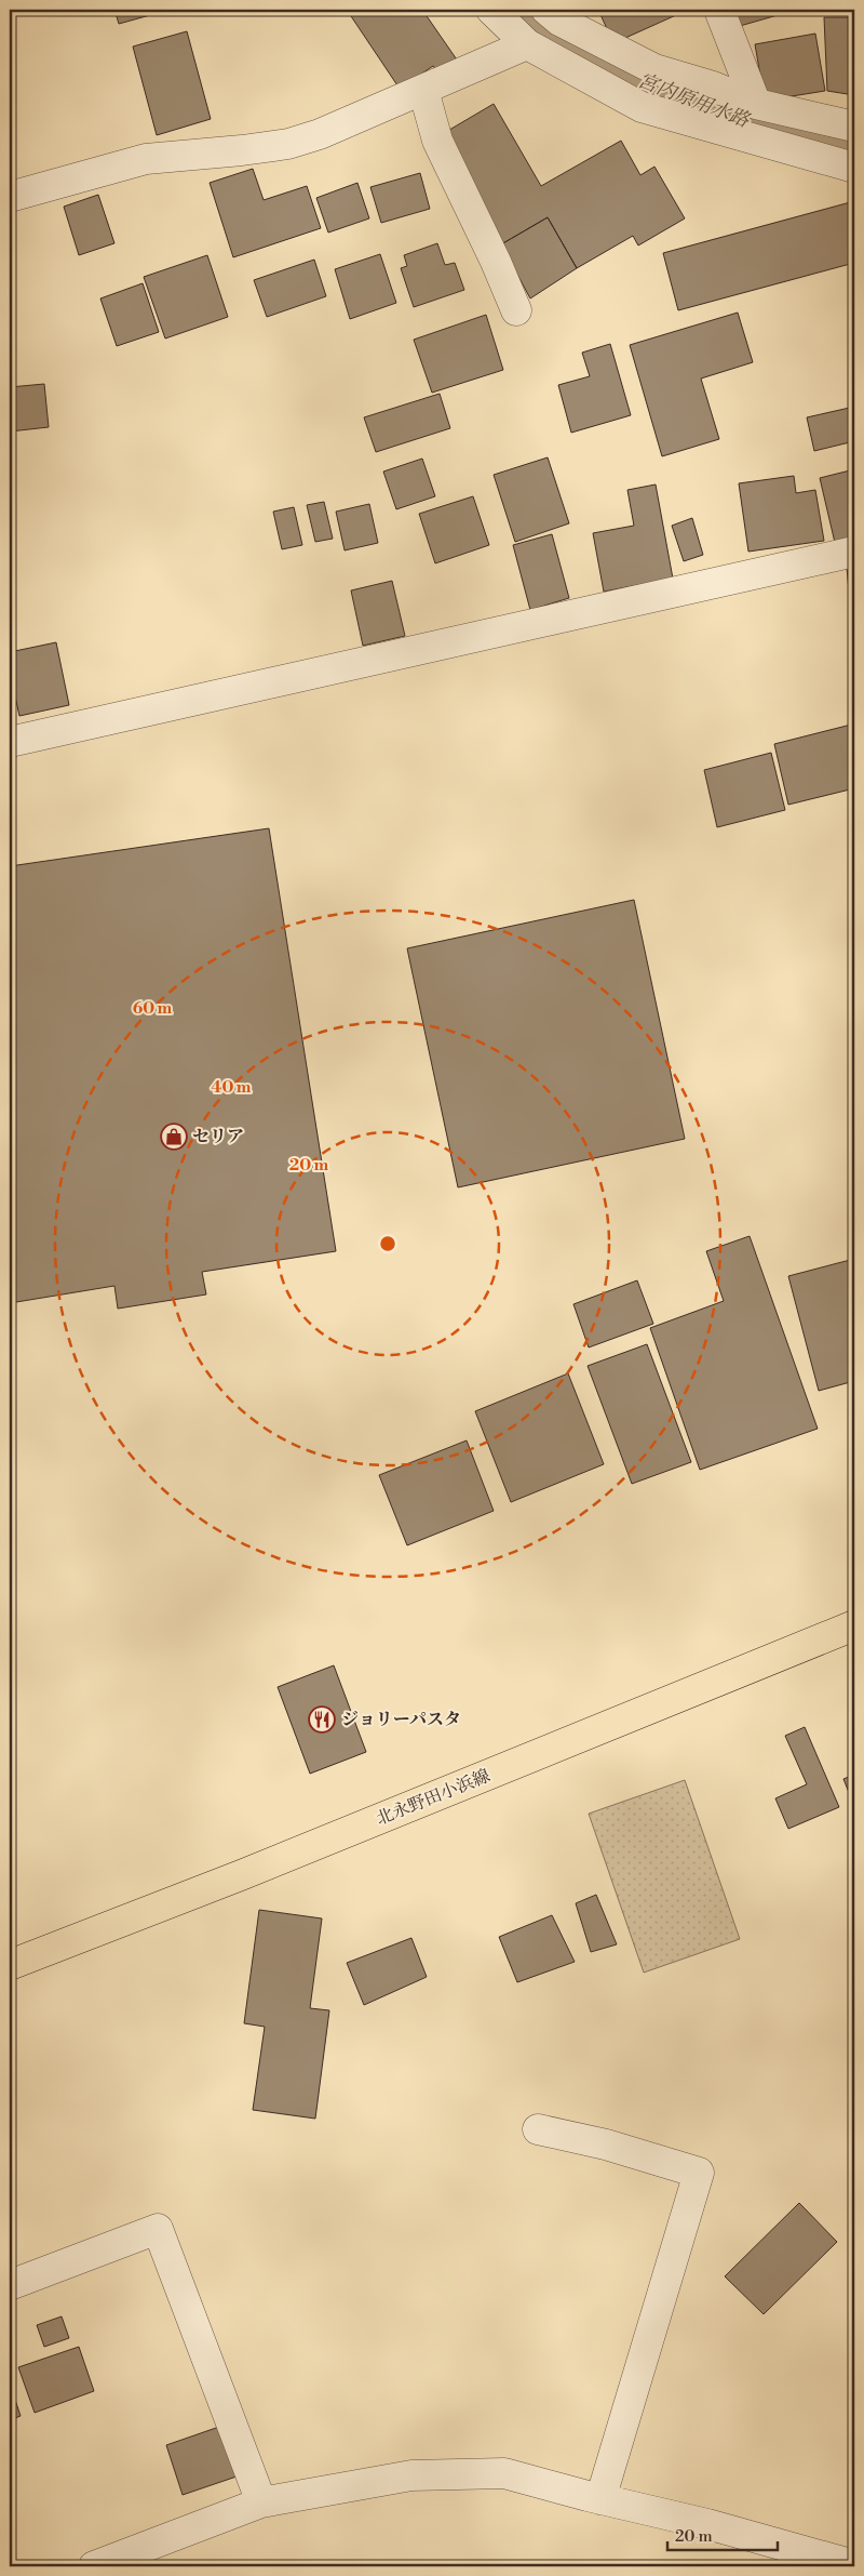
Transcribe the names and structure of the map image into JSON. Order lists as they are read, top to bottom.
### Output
{
  "streets": {
    "main road": ["北永野田小浜線"]
  },
  "water": ["宮内原用水路"],
  "places": {
    "shop": ["セリア"],
    "restaurant": ["ジョリーパスタ"]
  },
  "scale_bar": "20 m",
  "rings": ["60 m", "40 m", "20 m"]
}
